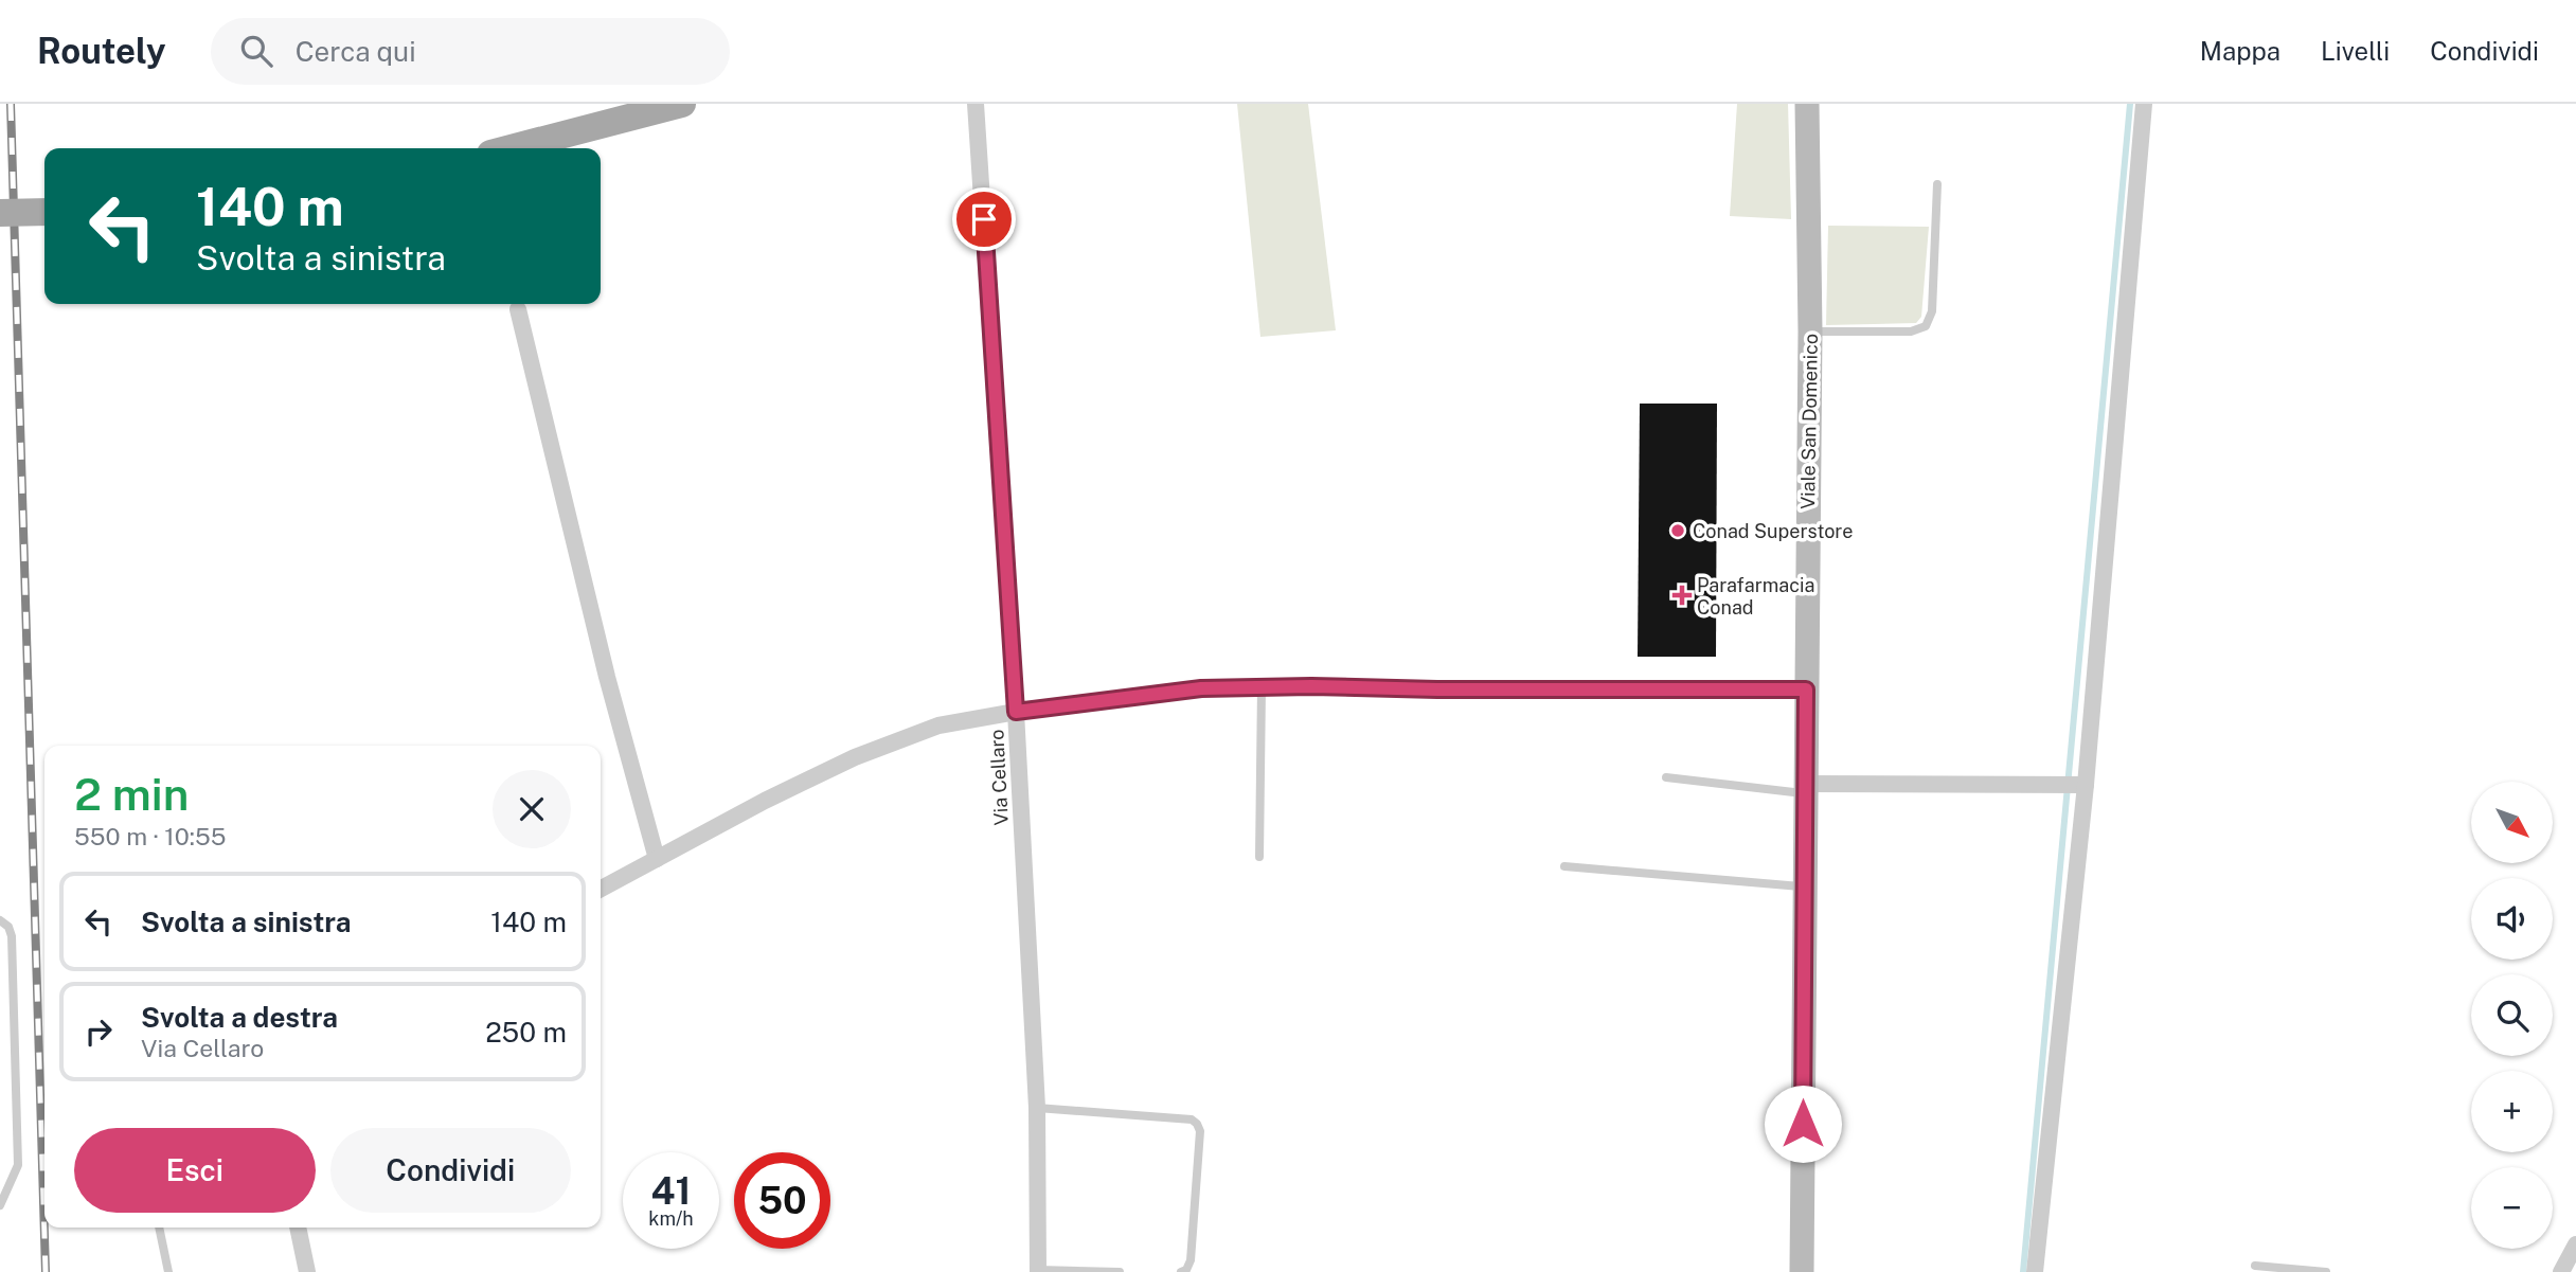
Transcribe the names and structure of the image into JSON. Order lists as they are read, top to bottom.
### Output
{
  "streets": {
    "main road": ["Viale San Domenico"],
    "street": ["Via Cellaro"]
  },
  "places": {
    "other": ["Conad Superstore"],
    "health": ["Parafarmacia Conad"]
  },
  "north": "bottom right",
  "page": {
    "header": "Routely",
    "search": "Cerca qui",
    "nav": ["Mappa", "Livelli", "Condividi"],
    "turn": ["140 m", "Svolta a sinistra"],
    "heading": ["2 min", "550 m · 10:55"],
    "map_buttons": ["+", "−"],
    "list": [
      {
        "name": "Svolta a sinistra",
        "value": "140 m"
      },
      {
        "name": "Svolta a destra",
        "note": "Via Cellaro",
        "value": "250 m"
      }
    ],
    "buttons": ["Esci", "Condividi"],
    "speed": "41 km/h",
    "limit": "50"
  }
}
